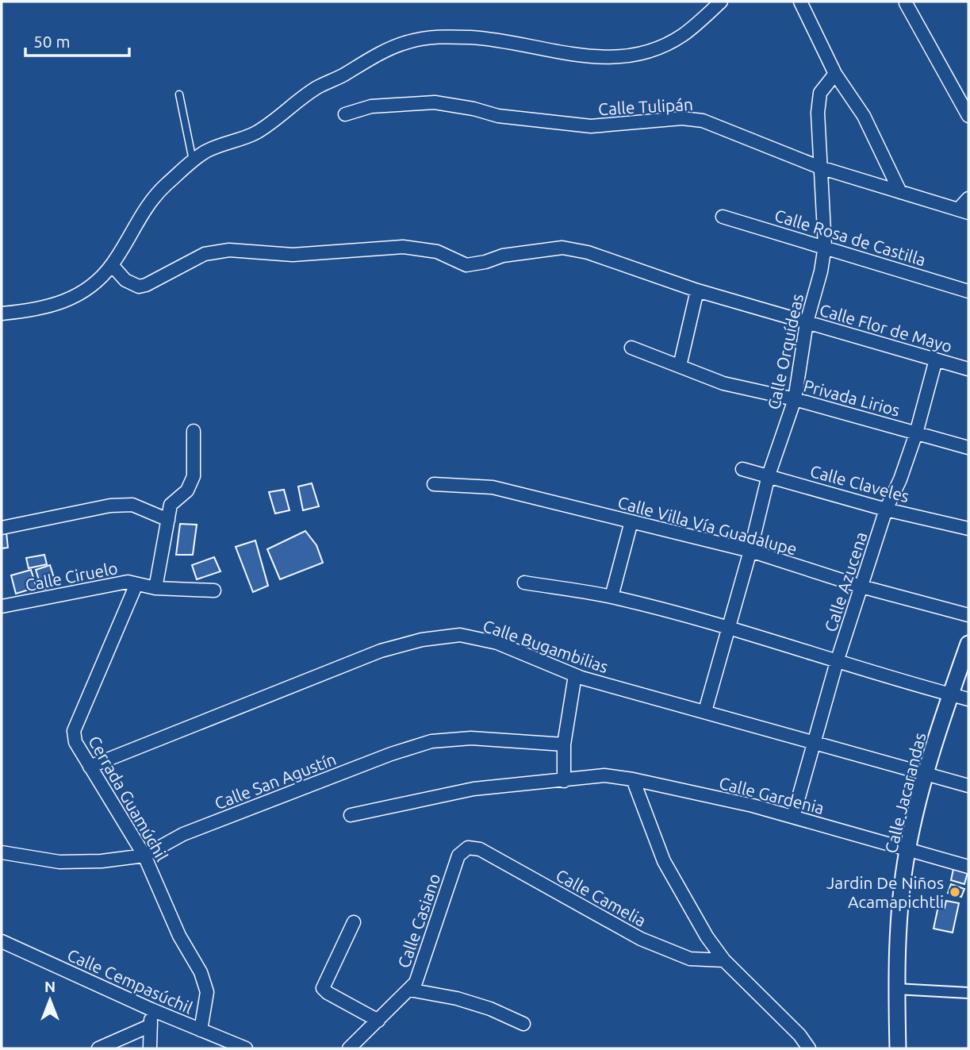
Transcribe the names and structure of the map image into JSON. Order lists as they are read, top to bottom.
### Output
{
  "streets": {
    "street": [
      "Calle Tulipán",
      "Calle Rosa de Castilla",
      "Calle Flor de Mayo",
      "Calle Orquídeas",
      "Privada Lirios",
      "Calle Claveles",
      "Calle Villa Vía Guadalupe",
      "Calle Ciruelo",
      "Calle Azucena",
      "Calle Bugambilias",
      "Calle San Agustín",
      "Calle Jacarandas",
      "Calle Gardenia",
      "Cerrada Guamúchil",
      "Calle Camelia",
      "Calle Casiano",
      "Calle Cempasúchil"
    ]
  },
  "crossings": [
    ["Calle Tulipán", "Calle Orquídeas"],
    ["Calle Rosa de Castilla", "Calle Orquídeas"],
    ["Calle Flor de Mayo", "Calle Orquídeas"],
    ["Calle Flor de Mayo", "Calle Azucena"],
    ["Calle Orquídeas", "Privada Lirios"],
    ["Calle Orquídeas", "Calle Claveles"],
    ["Calle Orquídeas", "Calle Villa Vía Guadalupe"],
    ["Calle Orquídeas", "Calle Bugambilias"],
    ["Privada Lirios", "Calle Azucena"],
    ["Calle Claveles", "Calle Azucena"],
    ["Calle Villa Vía Guadalupe", "Calle Azucena"],
    ["Calle Ciruelo", "Cerrada Guamúchil"],
    ["Calle Azucena", "Calle Bugambilias"],
    ["Calle Azucena", "Calle Gardenia"],
    ["Calle Bugambilias", "Calle Jacarandas"],
    ["Calle Bugambilias", "Cerrada Guamúchil"],
    ["Calle San Agustín", "Cerrada Guamúchil"],
    ["Calle Jacarandas", "Calle Gardenia"],
    ["Cerrada Guamúchil", "Calle Cempasúchil"],
    ["Calle Camelia", "Calle Casiano"]
  ],
  "places": ["Jardin De Niños Acamapichtli"],
  "scale_bar": "50 m",
  "north": "top"
}
